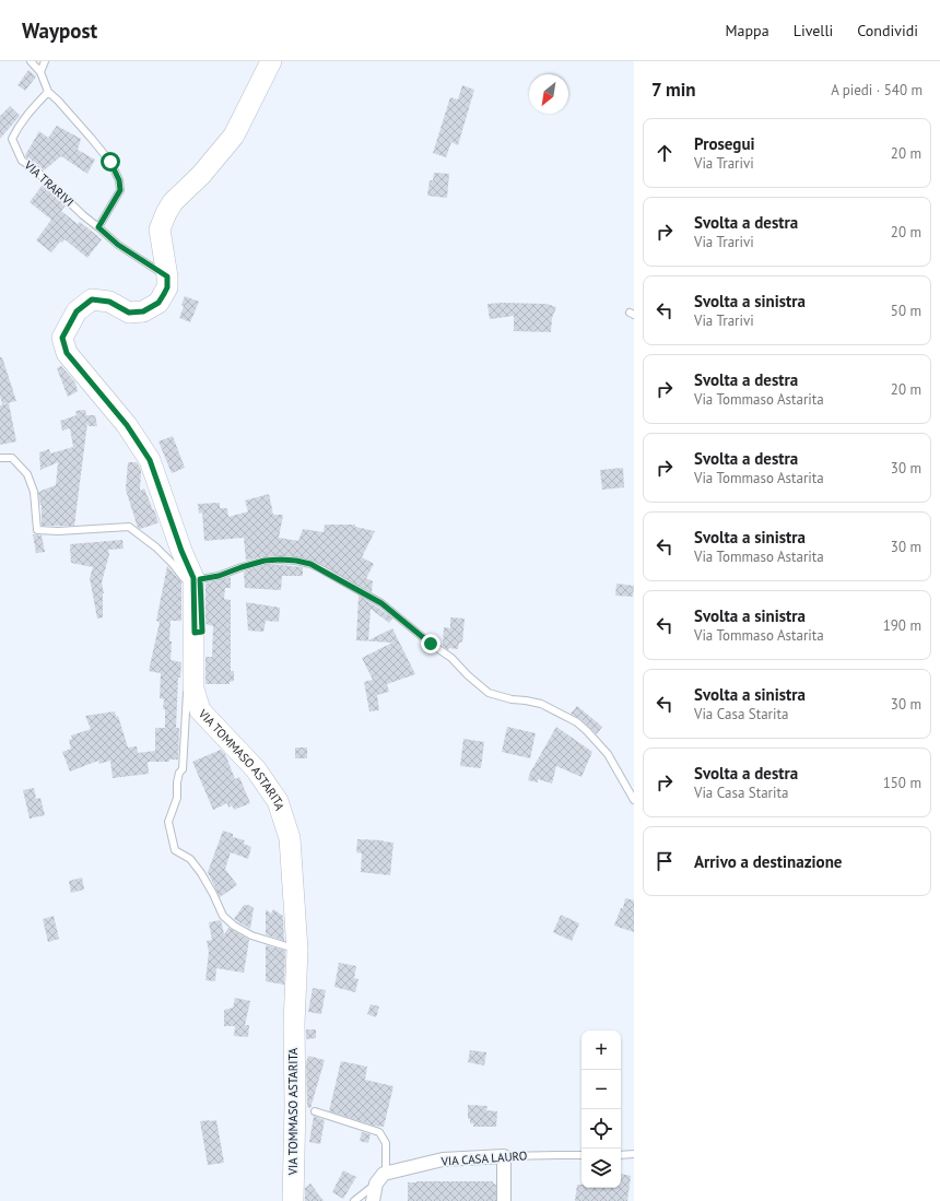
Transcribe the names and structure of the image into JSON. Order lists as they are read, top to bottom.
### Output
{
  "streets": {
    "main road": ["VIA TOMMASO ASTARITA"],
    "street": ["VIA CASA LAURO"],
    "lane": ["VIA TRARIVI"]
  },
  "crossings": [
    ["VIA TRARIVI", "VIA TOMMASO ASTARITA"]
  ],
  "north": "bottom left",
  "page": {
    "header": "Waypost",
    "nav": ["Mappa", "Livelli", "Condividi"],
    "heading": ["7 min", "A piedi · 540 m"],
    "list": [
      ["Prosegui", "Via Trarivi", "20 m"],
      ["Svolta a destra", "Via Trarivi", "20 m"],
      ["Svolta a sinistra", "Via Trarivi", "50 m"],
      ["Svolta a destra", "Via Tommaso Astarita", "20 m"],
      ["Svolta a destra", "Via Tommaso Astarita", "30 m"],
      ["Svolta a sinistra", "Via Tommaso Astarita", "30 m"],
      ["Svolta a sinistra", "Via Tommaso Astarita", "190 m"],
      ["Svolta a sinistra", "Via Casa Starita", "30 m"],
      ["Svolta a destra", "Via Casa Starita", "150 m"],
      "Arrivo a destinazione"
    ],
    "map_buttons": ["+", "−"]
  }
}
